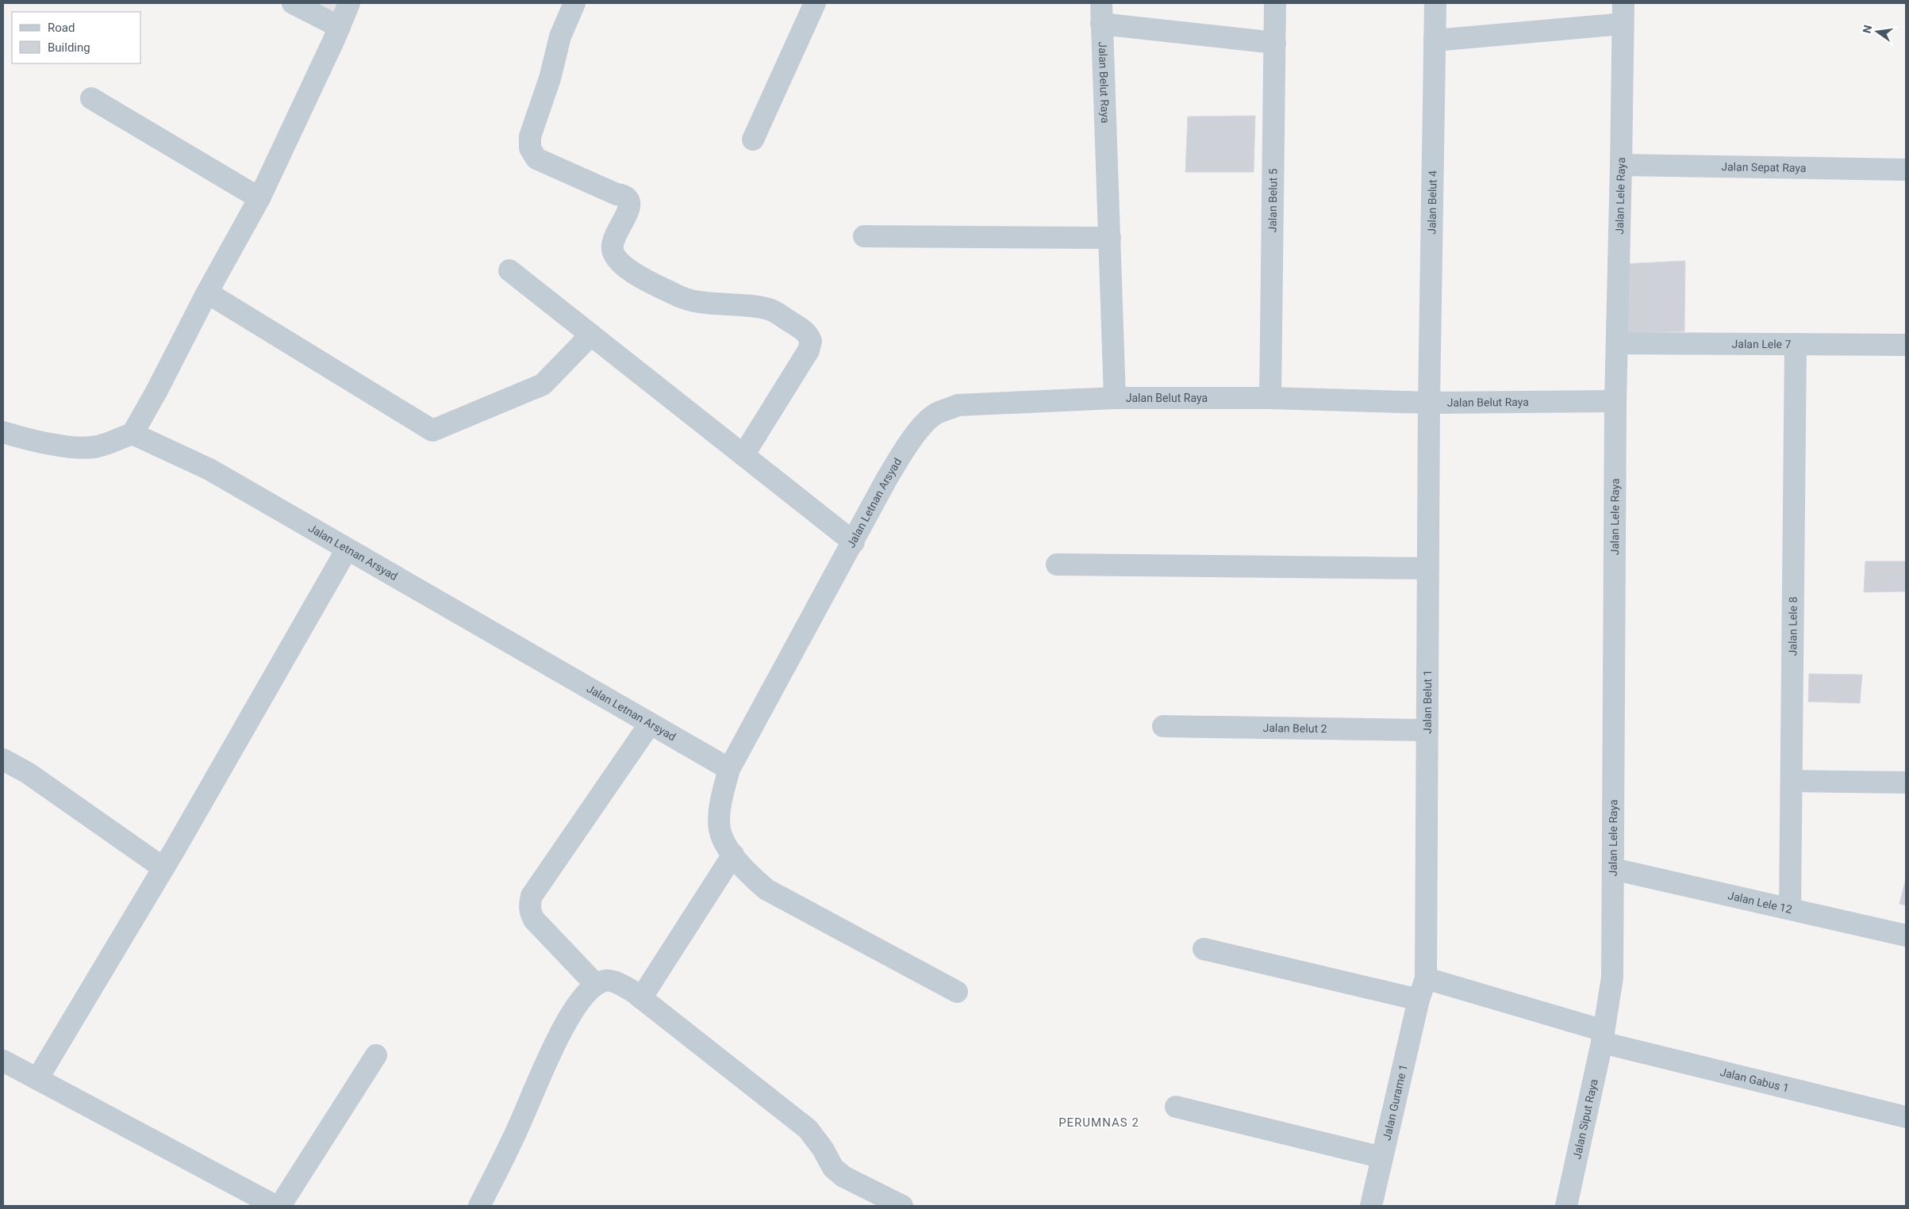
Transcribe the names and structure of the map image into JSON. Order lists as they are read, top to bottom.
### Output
{
  "streets": {
    "street": [
      "Jalan Belut Raya",
      "Jalan Sepat Raya",
      "Jalan Lele Raya",
      "Jalan Belut 5",
      "Jalan Belut 4",
      "Jalan Lele 7",
      "Jalan Letnan Arsyad",
      "Jalan Lele 8",
      "Jalan Belut 1",
      "Jalan Belut 2",
      "Jalan Lele 12",
      "Jalan Gabus 1",
      "Jalan Gurame 1",
      "Jalan Siput Raya"
    ]
  },
  "crossings": [
    ["Jalan Belut Raya", "Jalan Lele Raya"],
    ["Jalan Belut Raya", "Jalan Belut 5"],
    ["Jalan Belut Raya", "Jalan Belut 4"],
    ["Jalan Belut Raya", "Jalan Letnan Arsyad"],
    ["Jalan Belut Raya", "Jalan Belut 1"],
    ["Jalan Sepat Raya", "Jalan Lele Raya"],
    ["Jalan Lele Raya", "Jalan Lele 7"],
    ["Jalan Lele Raya", "Jalan Lele 12"],
    ["Jalan Lele Raya", "Jalan Gabus 1"],
    ["Jalan Lele Raya", "Jalan Siput Raya"],
    ["Jalan Belut 4", "Jalan Belut 1"],
    ["Jalan Lele 7", "Jalan Lele 8"],
    ["Jalan Lele 8", "Jalan Lele 12"],
    ["Jalan Belut 1", "Jalan Belut 2"],
    ["Jalan Belut 1", "Jalan Gabus 1"],
    ["Jalan Belut 1", "Jalan Gurame 1"],
    ["Jalan Gabus 1", "Jalan Siput Raya"]
  ],
  "districts": ["PERUMNAS 2"],
  "legend": ["Road", "Building"],
  "north": "left"
}
